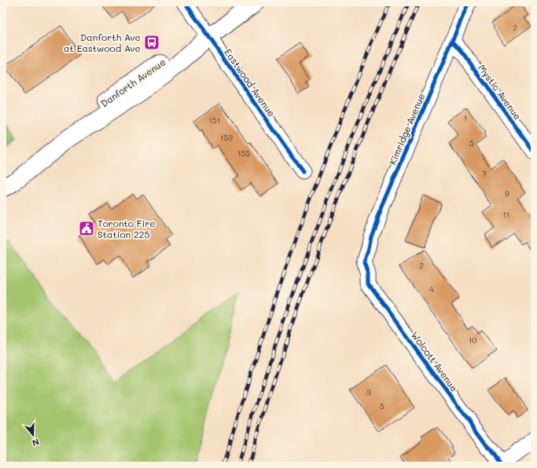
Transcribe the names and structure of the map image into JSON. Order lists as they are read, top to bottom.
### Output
{
  "streets": {
    "main road": ["Danforth Avenue"],
    "street": [
      "Eastwood Avenue",
      "Mystic Avenue",
      "Kimridge Avenue",
      "Wolcott Avenue"
    ]
  },
  "crossings": [
    ["Danforth Avenue", "Eastwood Avenue"],
    ["Mystic Avenue", "Kimridge Avenue"],
    ["Kimridge Avenue", "Wolcott Avenue"]
  ],
  "places": {
    "bus stop": ["Danforth Ave at Eastwood Ave"],
    "public building": ["Toronto Fire Station 225"]
  },
  "house_numbers": [
    "2",
    "1",
    "151",
    "153",
    "5",
    "155",
    "7",
    "9",
    "11",
    "2",
    "4",
    "10",
    "3",
    "5"
  ],
  "north": "bottom"
}
